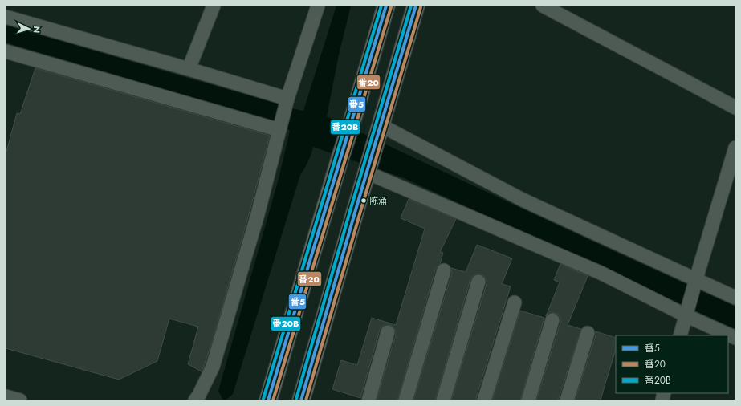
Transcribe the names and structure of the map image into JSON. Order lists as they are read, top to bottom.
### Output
{
  "places": ["陈涌"],
  "lines": ["transit line 番5", "transit line 番20B", "transit line 番20"],
  "legend": ["番5", "番20", "番20B"],
  "north": "right"
}
